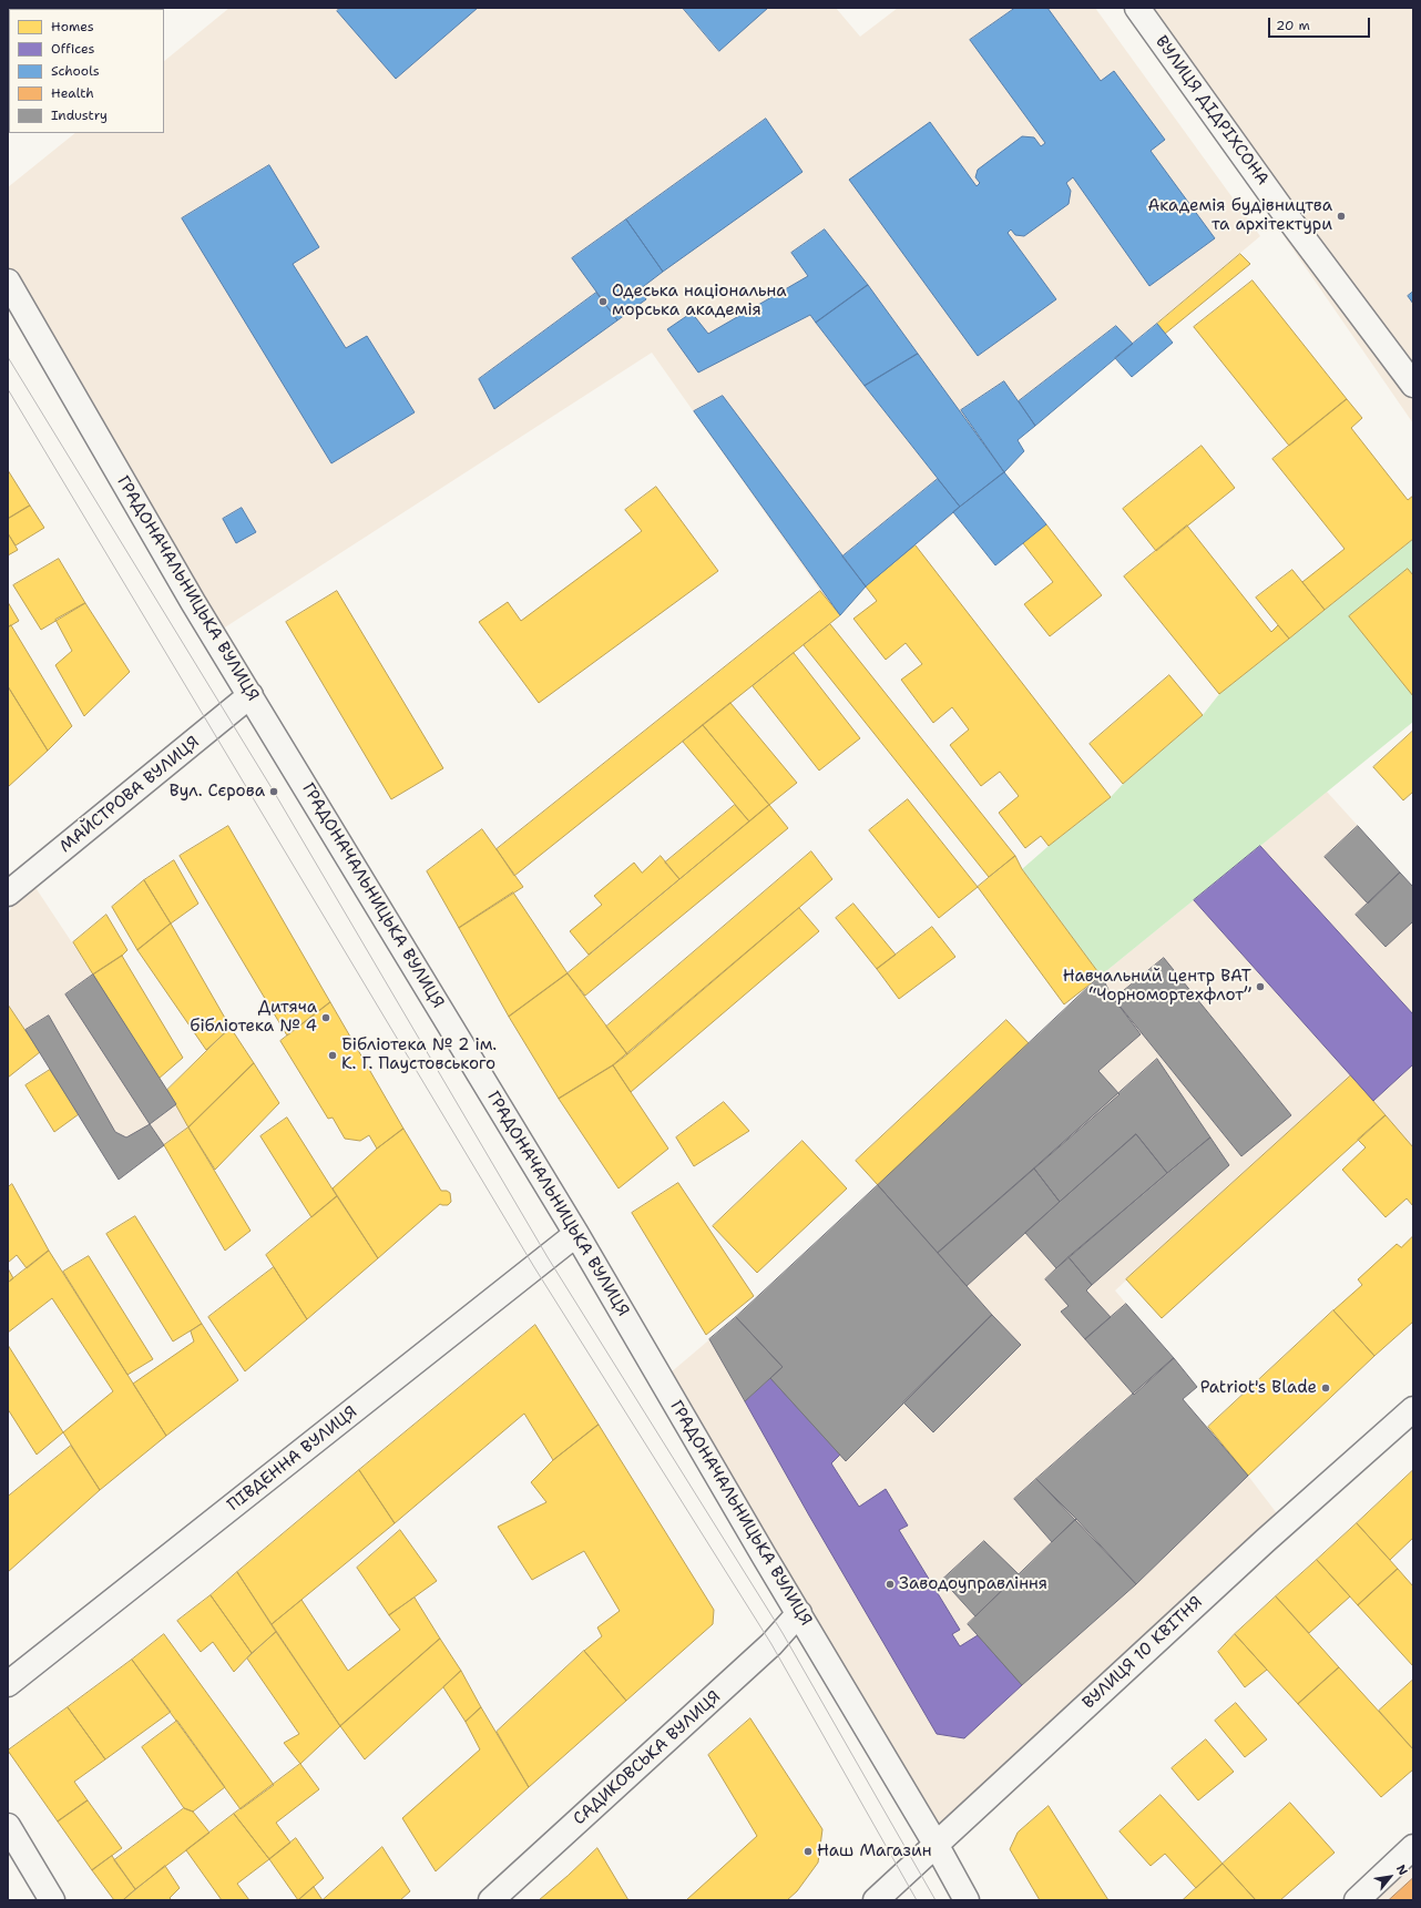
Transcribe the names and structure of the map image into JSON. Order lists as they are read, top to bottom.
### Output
{
  "streets": {
    "street": [
      "ВУЛИЦЯ ДІДРІХСОНА",
      "ГРАДОНАЧАЛЬНИЦЬКА ВУЛИЦЯ",
      "МАЙСТРОВА ВУЛИЦЯ",
      "ПІВДЕННА ВУЛИЦЯ",
      "ВУЛИЦЯ 10 КВІТНЯ",
      "САДИКОВСЬКА ВУЛИЦЯ"
    ]
  },
  "crossings": [
    ["ГРАДОНАЧАЛЬНИЦЬКА ВУЛИЦЯ", "МАЙСТРОВА ВУЛИЦЯ"],
    ["ГРАДОНАЧАЛЬНИЦЬКА ВУЛИЦЯ", "ПІВДЕННА ВУЛИЦЯ"],
    ["ГРАДОНАЧАЛЬНИЦЬКА ВУЛИЦЯ", "ВУЛИЦЯ 10 КВІТНЯ"],
    ["ГРАДОНАЧАЛЬНИЦЬКА ВУЛИЦЯ", "САДИКОВСЬКА ВУЛИЦЯ"]
  ],
  "places": [
    "Академія будівництва та архітектури",
    "Одеська національна морська академія",
    "Вул. Сєрова",
    "Навчальний центр ВАТ “Чорномортехфлот”",
    "Дитяча бібліотека № 4",
    "Бібліотека № 2 ім. К. Г. Паустовського",
    "Patriot's Blade",
    "Заводоуправління",
    "Наш Магазин"
  ],
  "legend": [
    "Homes",
    "Offices",
    "Schools",
    "Health",
    "Industry"
  ],
  "scale_bar": "20 m",
  "north": "top right"
}
